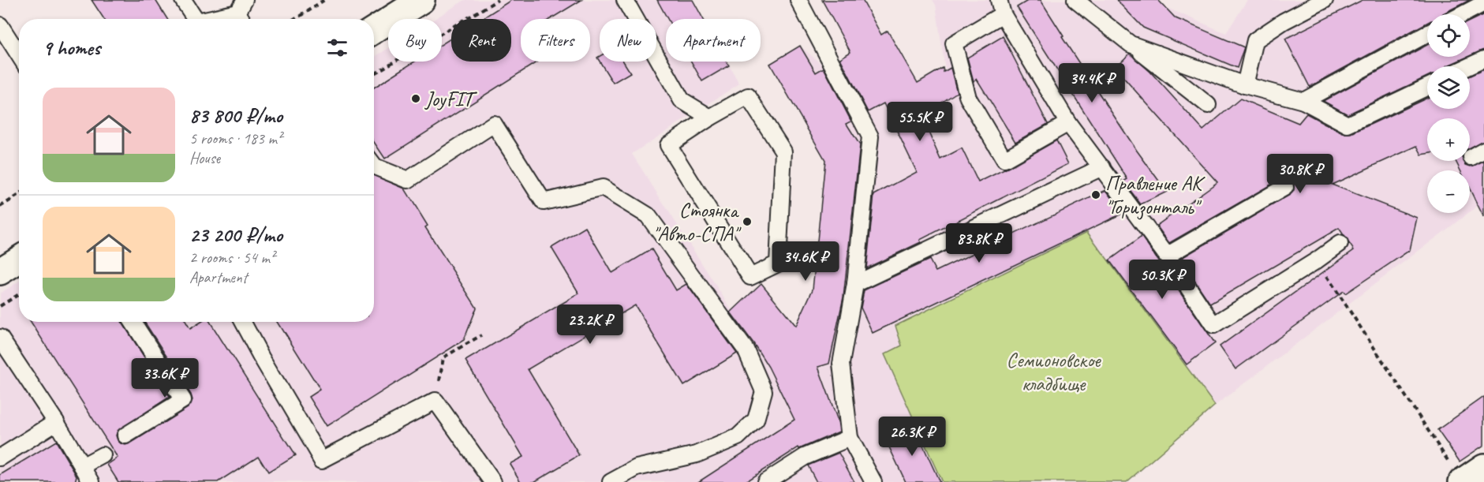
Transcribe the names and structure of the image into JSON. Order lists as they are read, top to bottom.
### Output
{
  "parks": ["Семионовское кладбище"],
  "places": ["JoyFIT", "Правление АК \"Горизонталь\"", "Стоянка \"Авто-СПА\""],
  "page": {
    "map_buttons": ["+", "−"],
    "chip": [
      "Buy",
      "Rent",
      "Filters",
      "New",
      "Apartment"
    ],
    "heading": "9 homes",
    "price": [
      "34.4K ₽",
      "55.5K ₽",
      "30.8K ₽",
      "83.8K ₽",
      "34.6K ₽",
      "50.3K ₽",
      "23.2K ₽",
      "33.6K ₽",
      "26.3K ₽"
    ],
    "list": [
      {
        "name": "83 800 ₽/mo",
        "note": "5 rooms · 183 m² · House"
      },
      {
        "name": "23 200 ₽/mo",
        "note": "2 rooms · 54 m² · Apartment"
      }
    ]
  }
}
